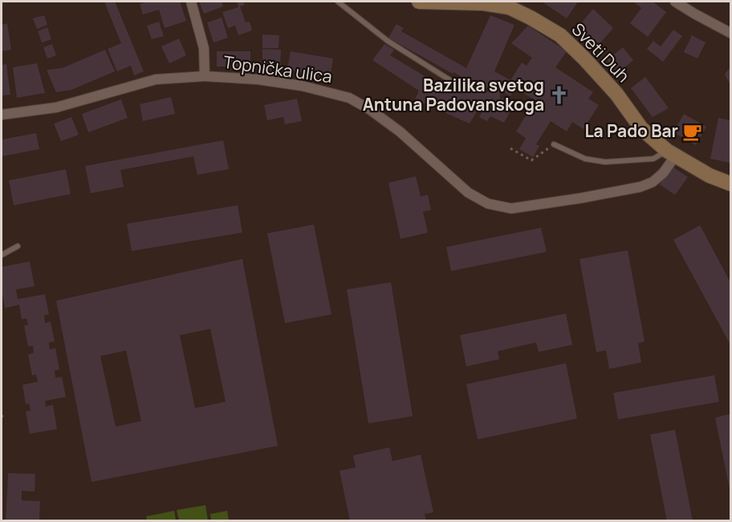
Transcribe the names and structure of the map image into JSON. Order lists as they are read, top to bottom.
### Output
{
  "streets": {
    "main road": ["Sveti Duh"],
    "street": ["Topnička ulica"]
  },
  "crossings": [
    ["Sveti Duh", "Topnička ulica"]
  ],
  "places": {
    "church": ["Bazilika svetog Antuna Padovanskoga"],
    "cafe": ["La Pado Bar"]
  }
}
